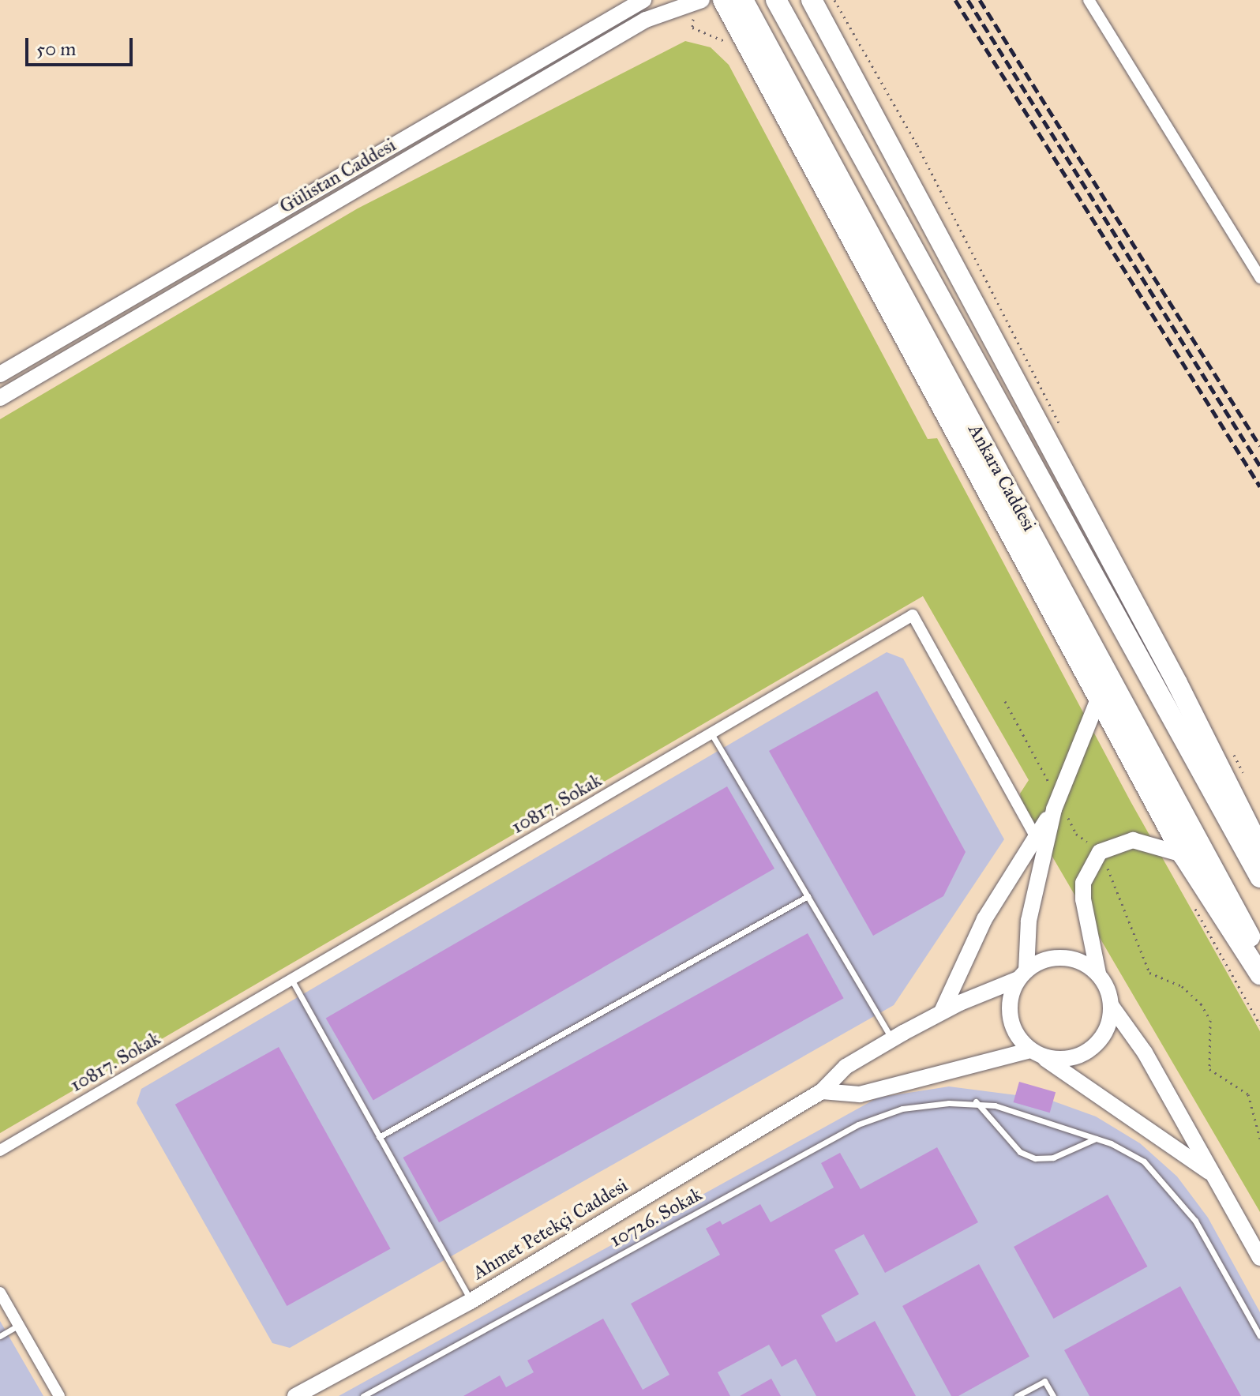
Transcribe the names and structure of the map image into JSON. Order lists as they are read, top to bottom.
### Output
{
  "streets": {
    "highway": ["Ankara Caddesi"],
    "street": ["Gülistan Caddesi", "10817. Sokak", "Ahmet Petekçi Caddesi"],
    "lane": ["10726. Sokak"]
  },
  "scale_bar": "50 m"
}
